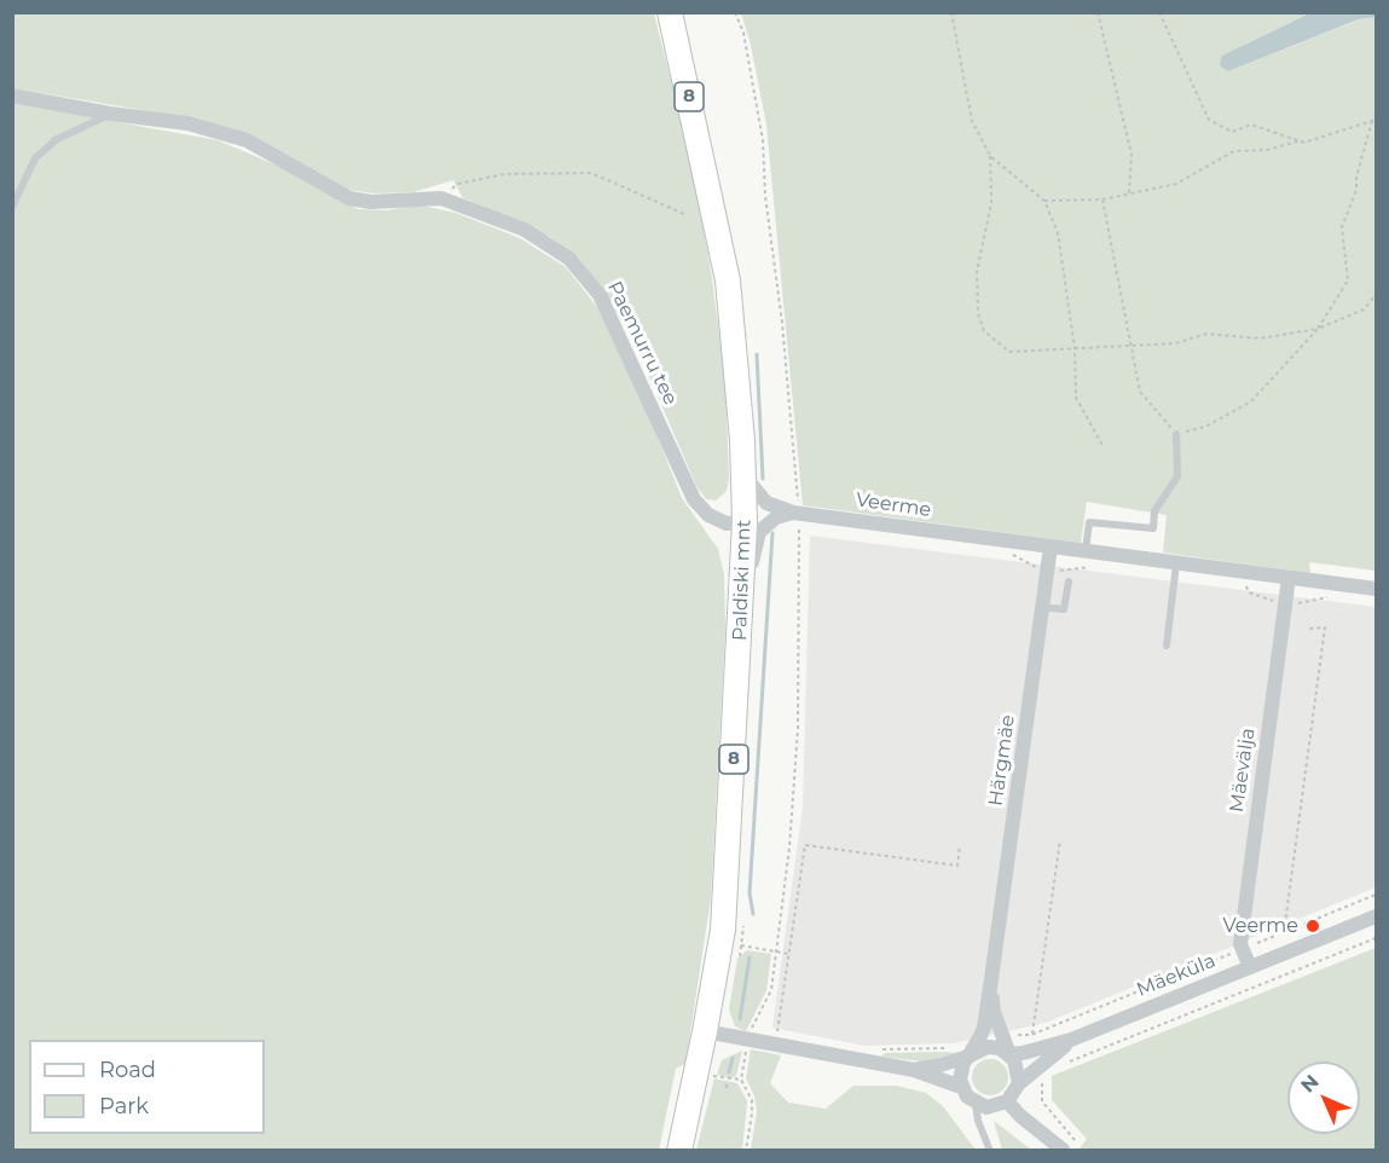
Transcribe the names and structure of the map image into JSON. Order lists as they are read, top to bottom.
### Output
{
  "streets": {
    "main road": ["8", "Paldiski mnt"],
    "street": [
      "Paemurru tee",
      "Veerme",
      "Härgmäe",
      "Mäevälja",
      "Mäeküla"
    ]
  },
  "crossings": [
    ["Paemurru tee", "Paldiski mnt"],
    ["Veerme", "Paldiski mnt"],
    ["Veerme", "Härgmäe"],
    ["Veerme", "Mäevälja"],
    ["Härgmäe", "Mäeküla"],
    ["Mäevälja", "Mäeküla"]
  ],
  "places": ["Veerme"],
  "legend": ["Road", "Park"],
  "north": "top left"
}
